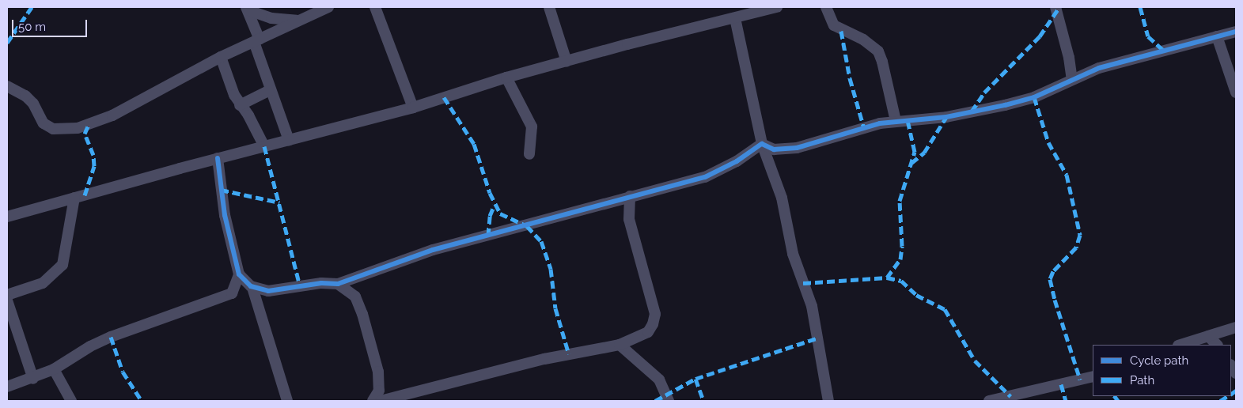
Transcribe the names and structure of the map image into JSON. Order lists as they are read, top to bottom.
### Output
{
  "legend": ["Cycle path", "Path"],
  "scale_bar": "50 m"
}
